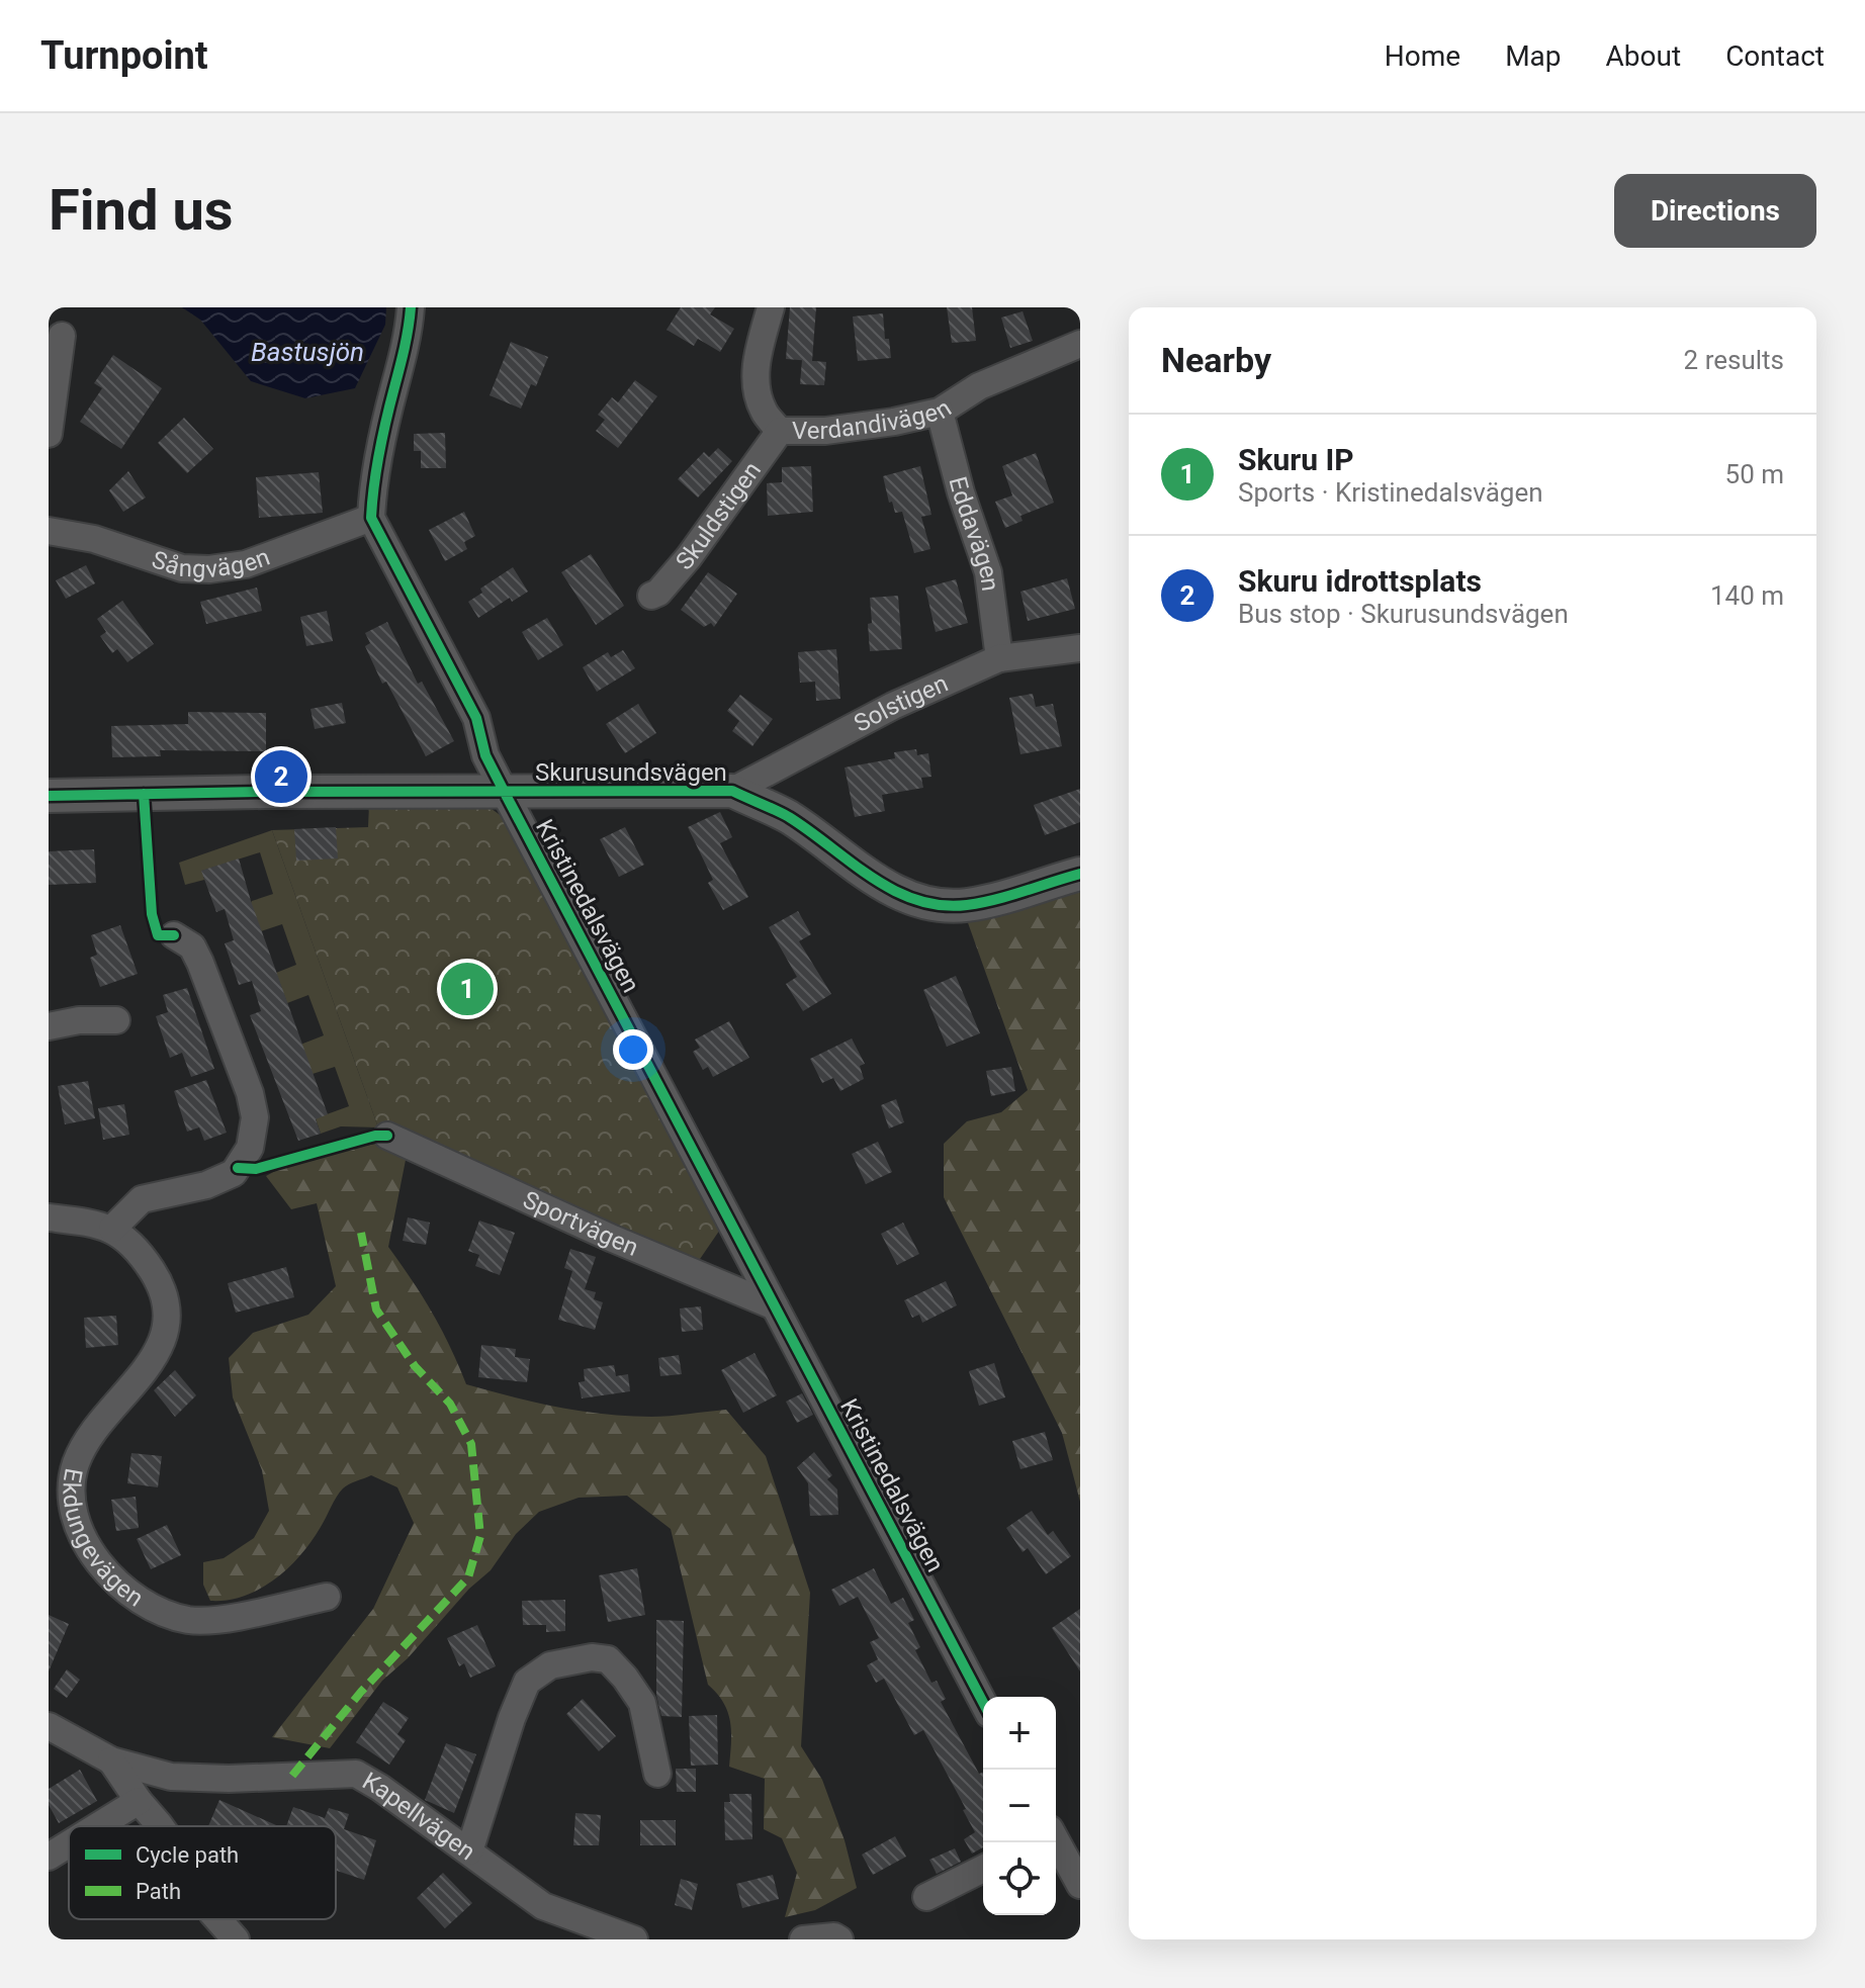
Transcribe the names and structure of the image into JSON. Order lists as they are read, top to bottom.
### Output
{
  "streets": {
    "street": [
      "Verdandivägen",
      "Skuldstigen",
      "Eddavägen",
      "Sångvägen",
      "Solstigen",
      "Skurusundsvägen",
      "Kristinedalsvägen",
      "Sportvägen",
      "Ekdungevägen",
      "Kapellvägen"
    ]
  },
  "crossings": [
    ["Verdandivägen", "Skuldstigen"],
    ["Verdandivägen", "Eddavägen"],
    ["Eddavägen", "Solstigen"],
    ["Sångvägen", "Kristinedalsvägen"],
    ["Solstigen", "Skurusundsvägen"],
    ["Skurusundsvägen", "Kristinedalsvägen"],
    ["Kristinedalsvägen", "Sportvägen"]
  ],
  "water": ["Bastusjön"],
  "legend": ["Cycle path", "Path"],
  "page": {
    "header": "Turnpoint",
    "nav": [
      "Home",
      "Map",
      "About",
      "Contact"
    ],
    "buttons": "Directions",
    "title": "Find us",
    "heading": ["Nearby", "2 results"],
    "list": [
      {
        "mark": "1",
        "name": "Skuru IP",
        "note": "Sports · Kristinedalsvägen",
        "value": "50 m"
      },
      {
        "mark": "2",
        "name": "Skuru idrottsplats",
        "note": "Bus stop · Skurusundsvägen",
        "value": "140 m"
      }
    ],
    "pins": ["2", "1"],
    "map_buttons": ["+", "−"]
  }
}
